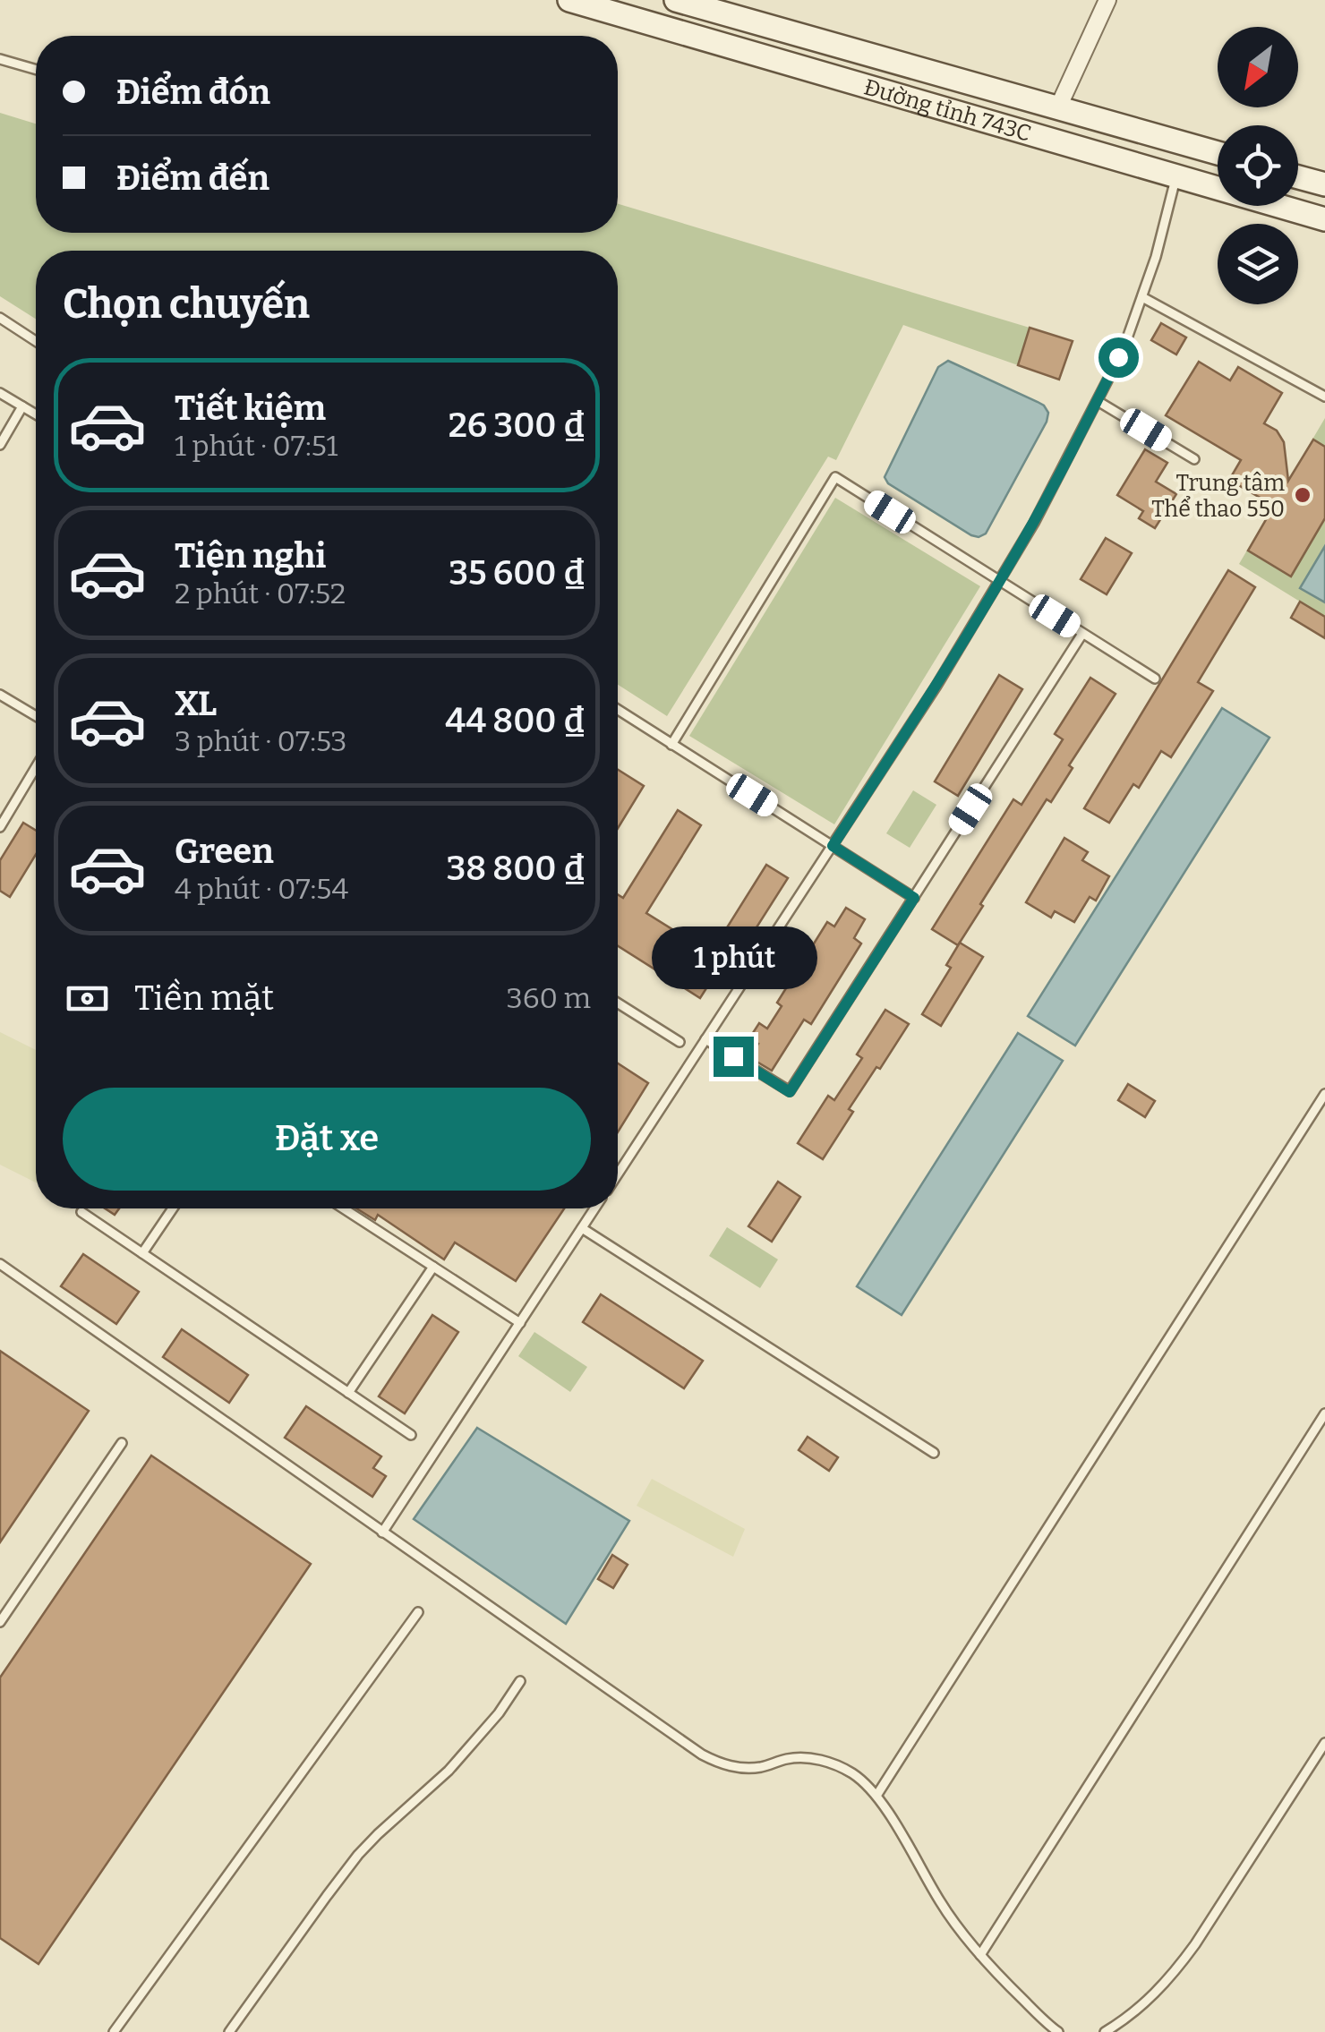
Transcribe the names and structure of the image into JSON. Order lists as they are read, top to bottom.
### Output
{
  "streets": {
    "main road": ["Đường tỉnh 743C"]
  },
  "places": ["Trung tâm Thể thao 550"],
  "north": "bottom left",
  "page": {
    "banner": ["Điểm đón", "Điểm đến"],
    "heading": "Chọn chuyến",
    "list": [
      {
        "name": "Tiết kiệm",
        "note": "1 phút · 07:51",
        "value": "26 300 ₫"
      },
      {
        "name": "Tiện nghi",
        "note": "2 phút · 07:52",
        "value": "35 600 ₫"
      },
      {
        "name": "XL",
        "note": "3 phút · 07:53",
        "value": "44 800 ₫"
      },
      {
        "name": "Green",
        "note": "4 phút · 07:54",
        "value": "38 800 ₫"
      }
    ],
    "bubble": "1 phút",
    "pay": ["Tiền mặt", "360 m"],
    "buttons": "Đặt xe"
  }
}
